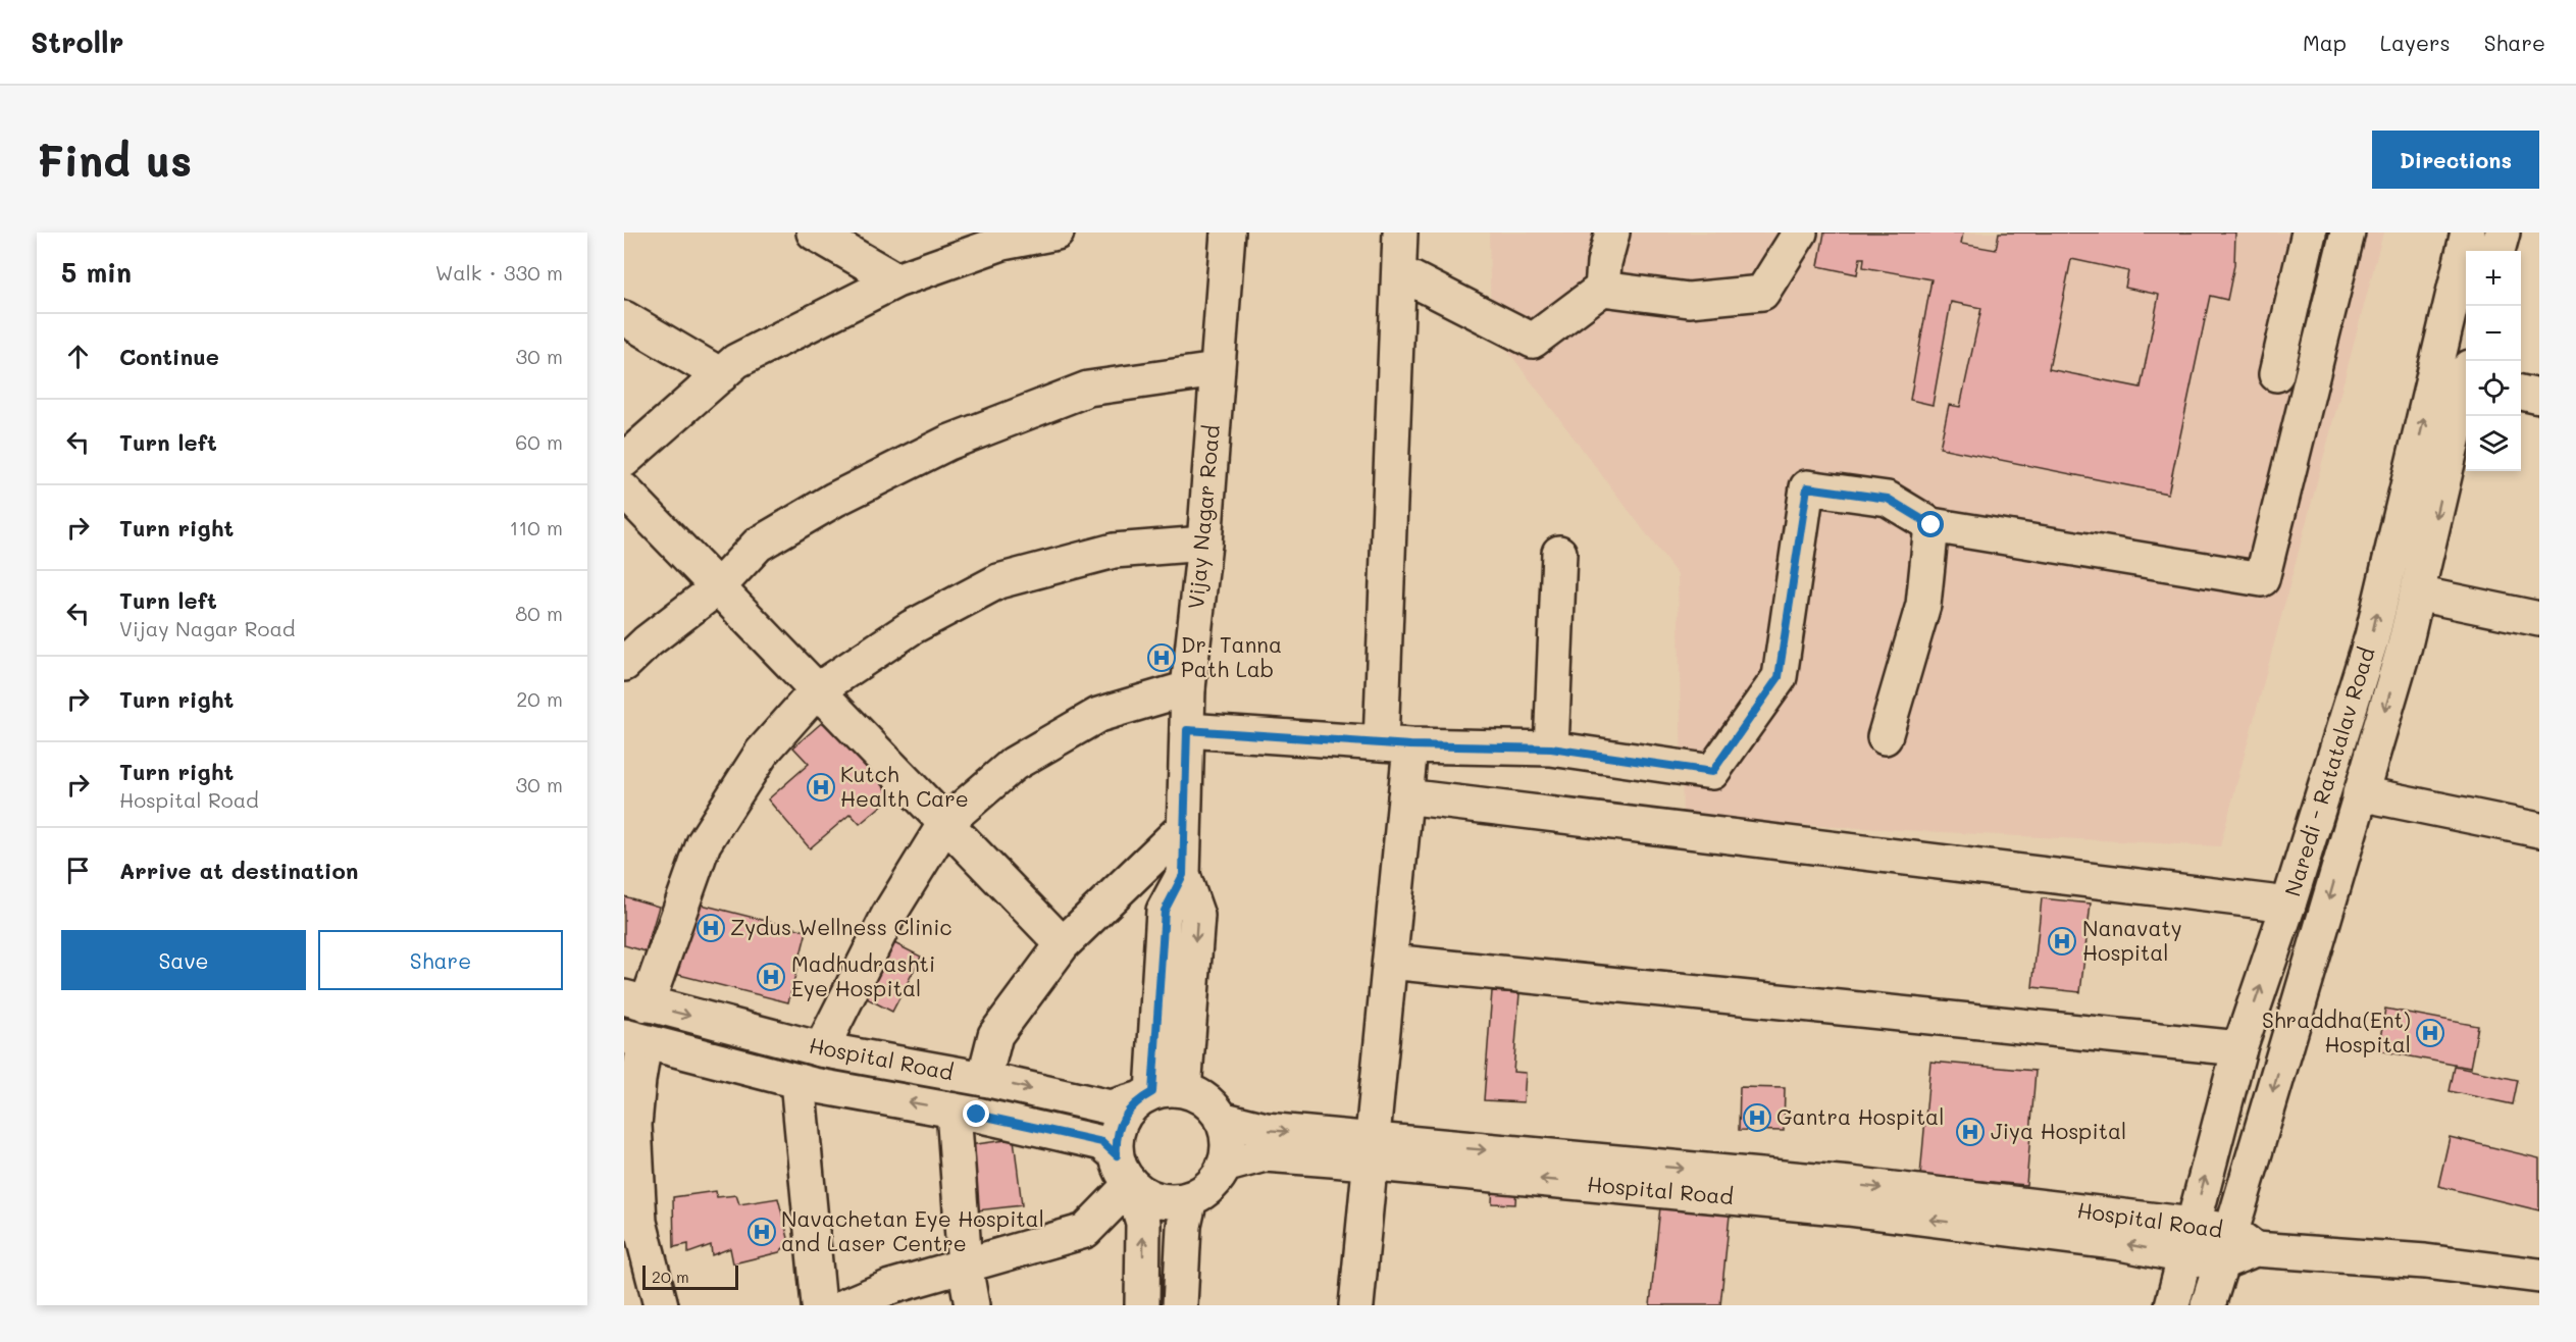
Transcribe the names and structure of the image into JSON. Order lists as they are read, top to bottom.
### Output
{
  "streets": {
    "street": ["Vijay Nagar Road", "Naredi - Ratatalav Road", "Hospital Road"]
  },
  "crossings": [
    ["Vijay Nagar Road", "Hospital Road"],
    ["Naredi - Ratatalav Road", "Hospital Road"]
  ],
  "places": {
    "hospital": [
      "Dr. Tanna Path Lab",
      "Kutch Health Care",
      "Zydus Wellness Clinic",
      "Nanavaty Hospital",
      "Madhudrashti Eye Hospital",
      "Shraddha(Ent) Hospital",
      "Gantra Hospital",
      "Jiya Hospital",
      "Navachetan Eye Hospital and Laser Centre"
    ]
  },
  "scale_bar": "20 m",
  "page": {
    "header": "Strollr",
    "nav": ["Map", "Layers", "Share"],
    "buttons": [
      "Directions",
      ["Save", "Share"]
    ],
    "title": "Find us",
    "heading": ["5 min", "Walk · 330 m"],
    "map_buttons": ["+", "−"],
    "list": [
      ["Continue", "30 m"],
      ["Turn left", "60 m"],
      ["Turn right", "110 m"],
      ["Turn left", "Vijay Nagar Road", "80 m"],
      ["Turn right", "20 m"],
      ["Turn right", "Hospital Road", "30 m"],
      "Arrive at destination"
    ],
    "scale": "20 m"
  }
}
